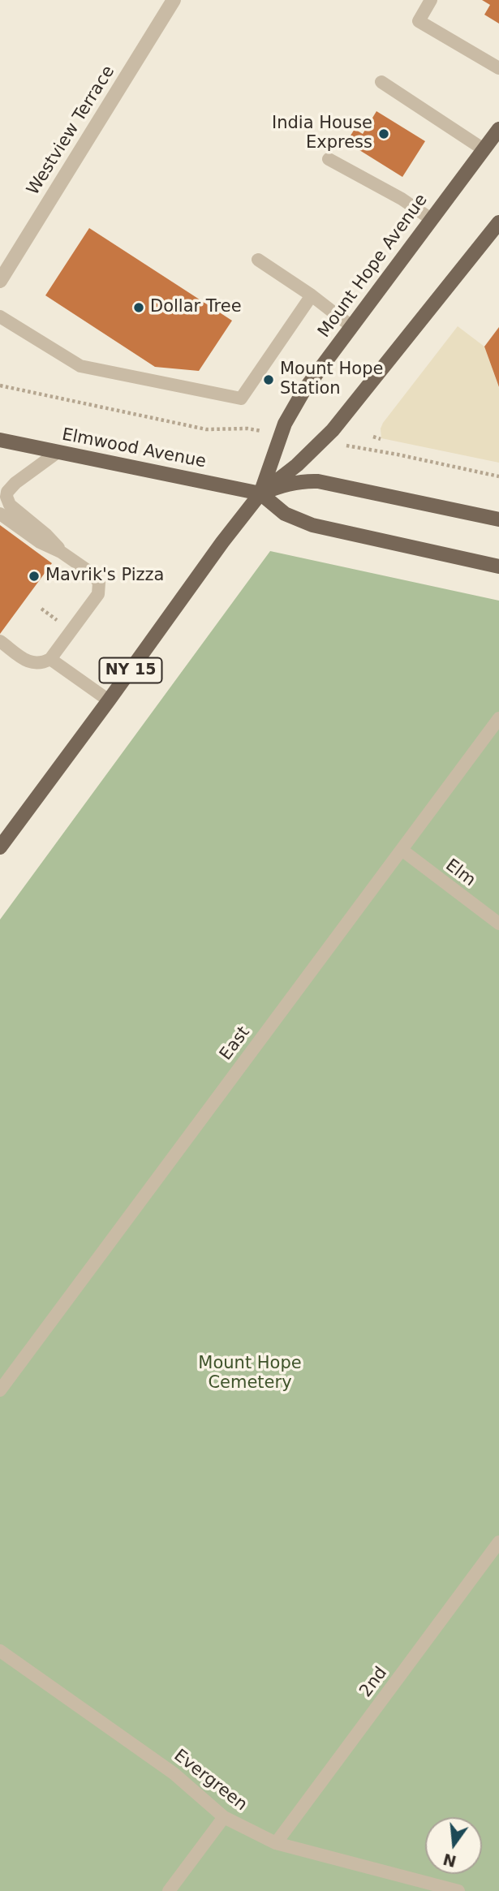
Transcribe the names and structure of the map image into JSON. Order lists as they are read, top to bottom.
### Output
{
  "streets": {
    "main road": ["Mount Hope Avenue", "Elmwood Avenue", "NY 15"],
    "street": ["Westview Terrace"],
    "lane": [
      "Elm",
      "East",
      "2nd",
      "Evergreen"
    ]
  },
  "crossings": [
    ["Mount Hope Avenue", "Elmwood Avenue"],
    ["Elm", "East"],
    ["2nd", "Evergreen"]
  ],
  "parks": ["Mount Hope Cemetery"],
  "places": [
    "India House Express",
    "Dollar Tree",
    "Mount Hope Station",
    "Mavrik's Pizza"
  ],
  "north": "bottom"
}
